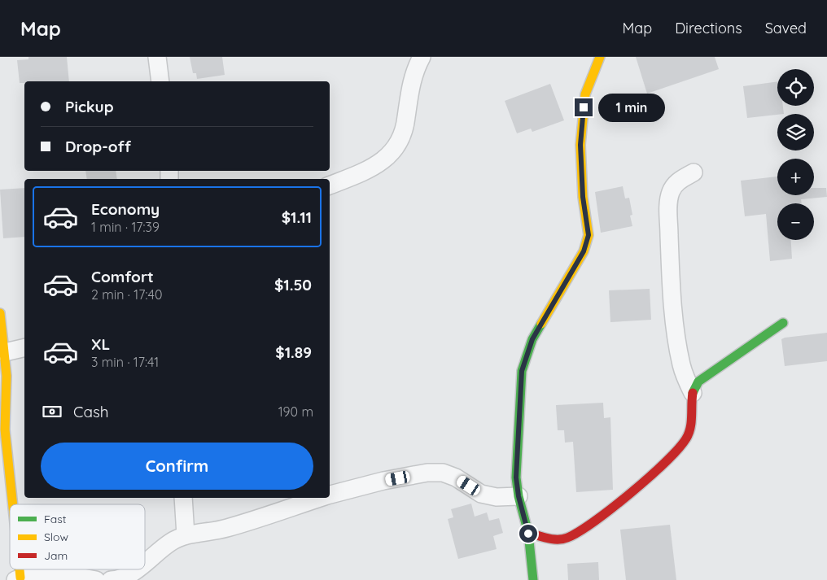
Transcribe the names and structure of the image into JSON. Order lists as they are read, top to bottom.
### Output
{
  "legend": ["Fast", "Slow", "Jam"],
  "page": {
    "header": "Map",
    "nav": ["Map", "Directions", "Saved"],
    "map_buttons": ["+", "−"],
    "banner": ["Pickup", "Drop-off"],
    "bubble": "1 min",
    "list": [
      {
        "name": "Economy",
        "note": "1 min · 17:39",
        "value": "$1.11"
      },
      {
        "name": "Comfort",
        "note": "2 min · 17:40",
        "value": "$1.50"
      },
      {
        "name": "XL",
        "note": "3 min · 17:41",
        "value": "$1.89"
      }
    ],
    "pay": ["Cash", "190 m"],
    "buttons": "Confirm"
  }
}
